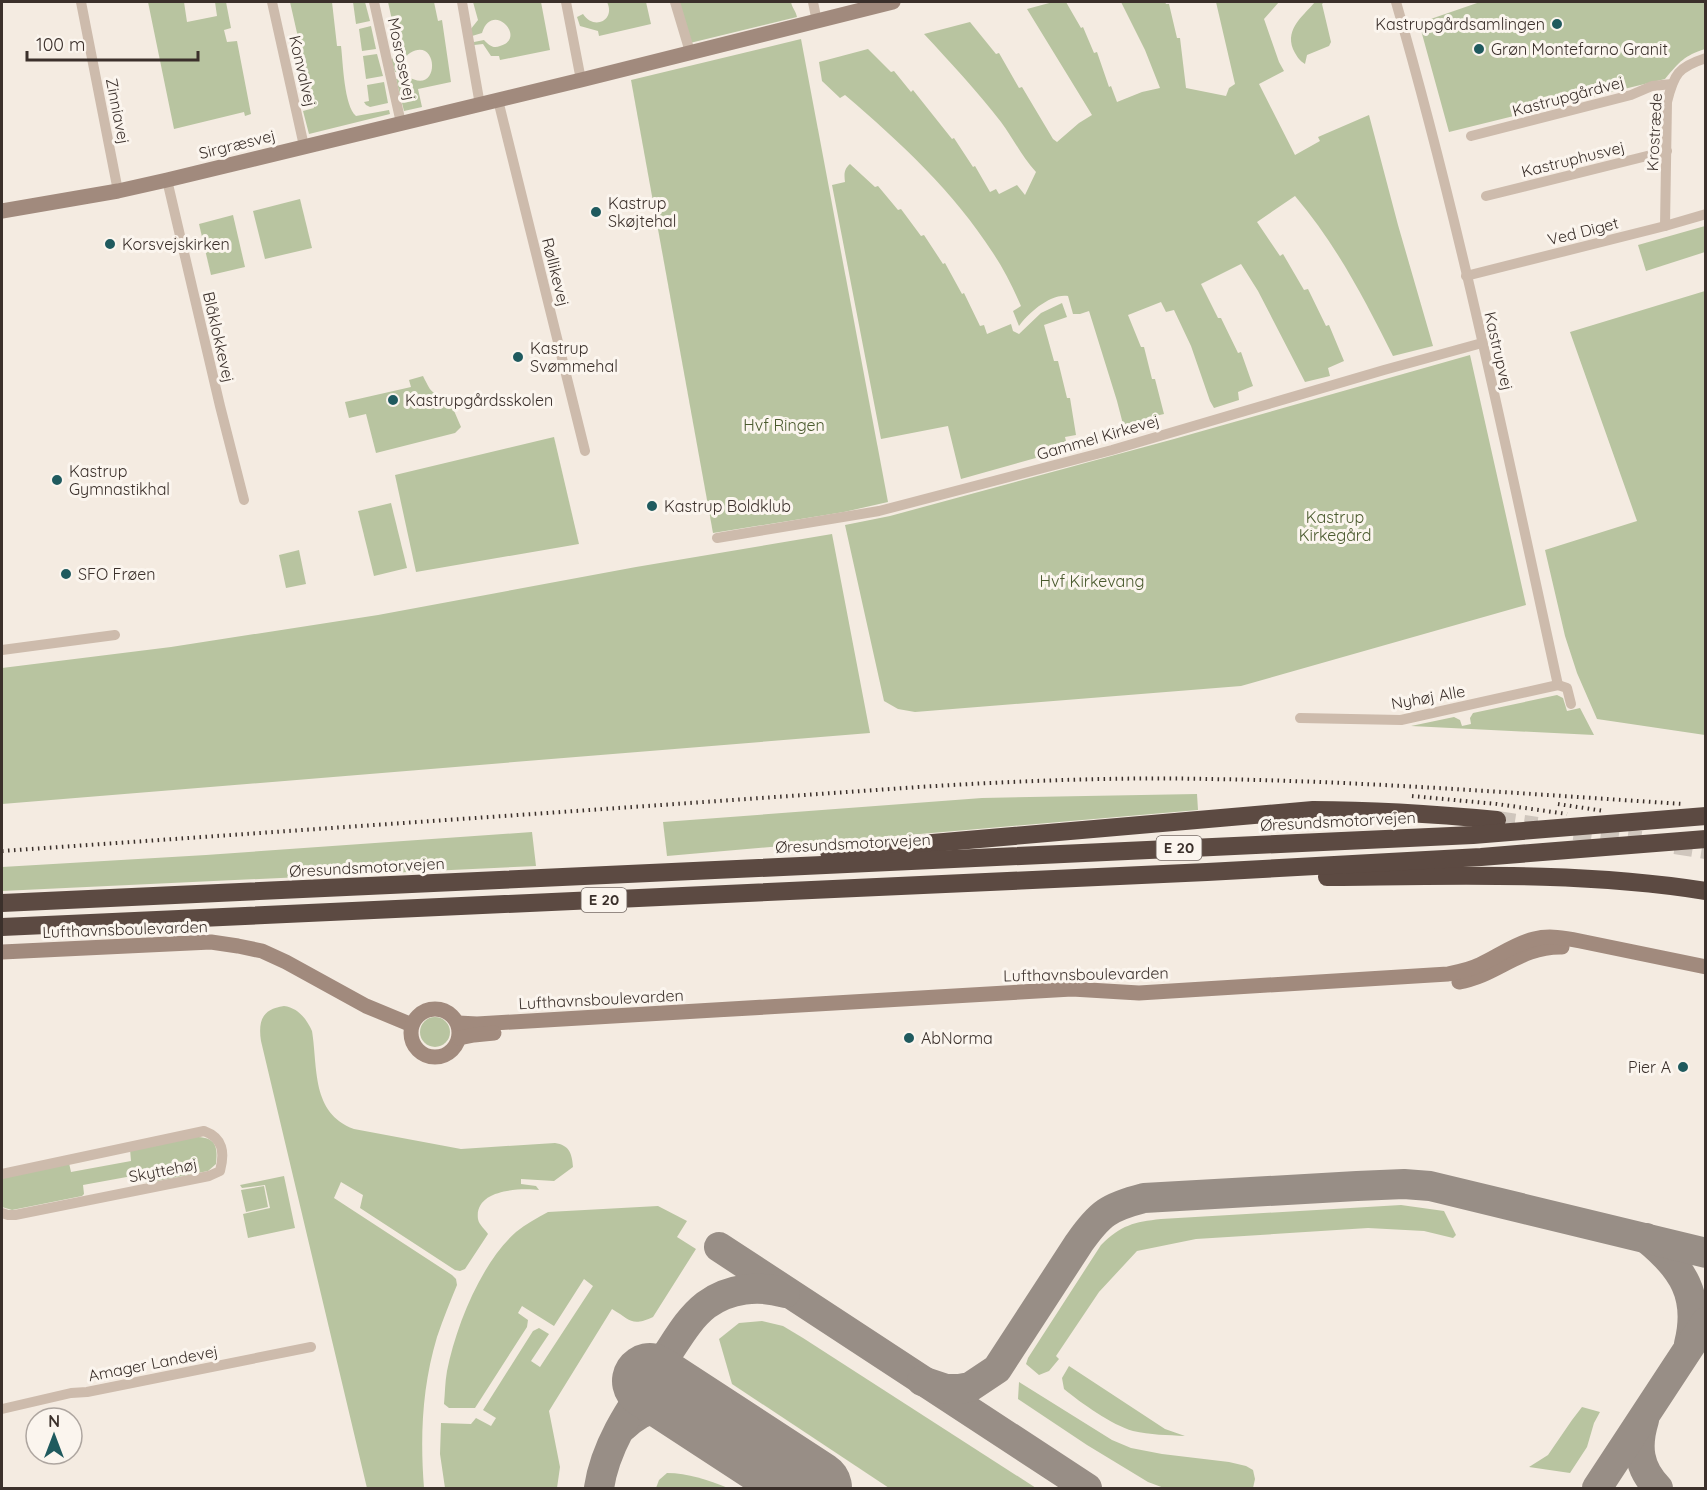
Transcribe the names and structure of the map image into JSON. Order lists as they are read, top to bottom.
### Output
{
  "streets": {
    "highway": ["Øresundsmotorvejen", "E 20"],
    "street": [
      "Mosrosevej",
      "Konvalvej",
      "Kastrupgårdvej",
      "Zinniavej",
      "Krostræde",
      "Sirgræsvej",
      "Kastruphusvej",
      "Ved Diget",
      "Røllikevej",
      "Blåklokkevej",
      "Kastrupvej",
      "Gammel Kirkevej",
      "Nyhøj Alle",
      "Lufthavnsboulevarden",
      "Skyttehøj",
      "Amager Landevej"
    ]
  },
  "crossings": [
    ["Mosrosevej", "Sirgræsvej"],
    ["Konvalvej", "Sirgræsvej"],
    ["Kastrupgårdvej", "Krostræde"],
    ["Zinniavej", "Sirgræsvej"],
    ["Krostræde", "Kastruphusvej"],
    ["Krostræde", "Ved Diget"],
    ["Sirgræsvej", "Røllikevej"],
    ["Sirgræsvej", "Blåklokkevej"],
    ["Ved Diget", "Kastrupvej"],
    ["Kastrupvej", "Gammel Kirkevej"],
    ["Kastrupvej", "Nyhøj Alle"]
  ],
  "parks": ["Hvf Ringen", "Kastrup Kirkegård", "Hvf Kirkevang"],
  "places": [
    "Kastrupgårdsamlingen",
    "Grøn Montefarno Granit",
    "Kastrup Skøjtehal",
    "Korsvejskirken",
    "Kastrup Svømmehal",
    "Kastrupgårdsskolen",
    "Kastrup Gymnastikhal",
    "Kastrup Boldklub",
    "SFO Frøen",
    "AbNorma",
    "Pier A"
  ],
  "scale_bar": "100 m",
  "north": "top"
}
